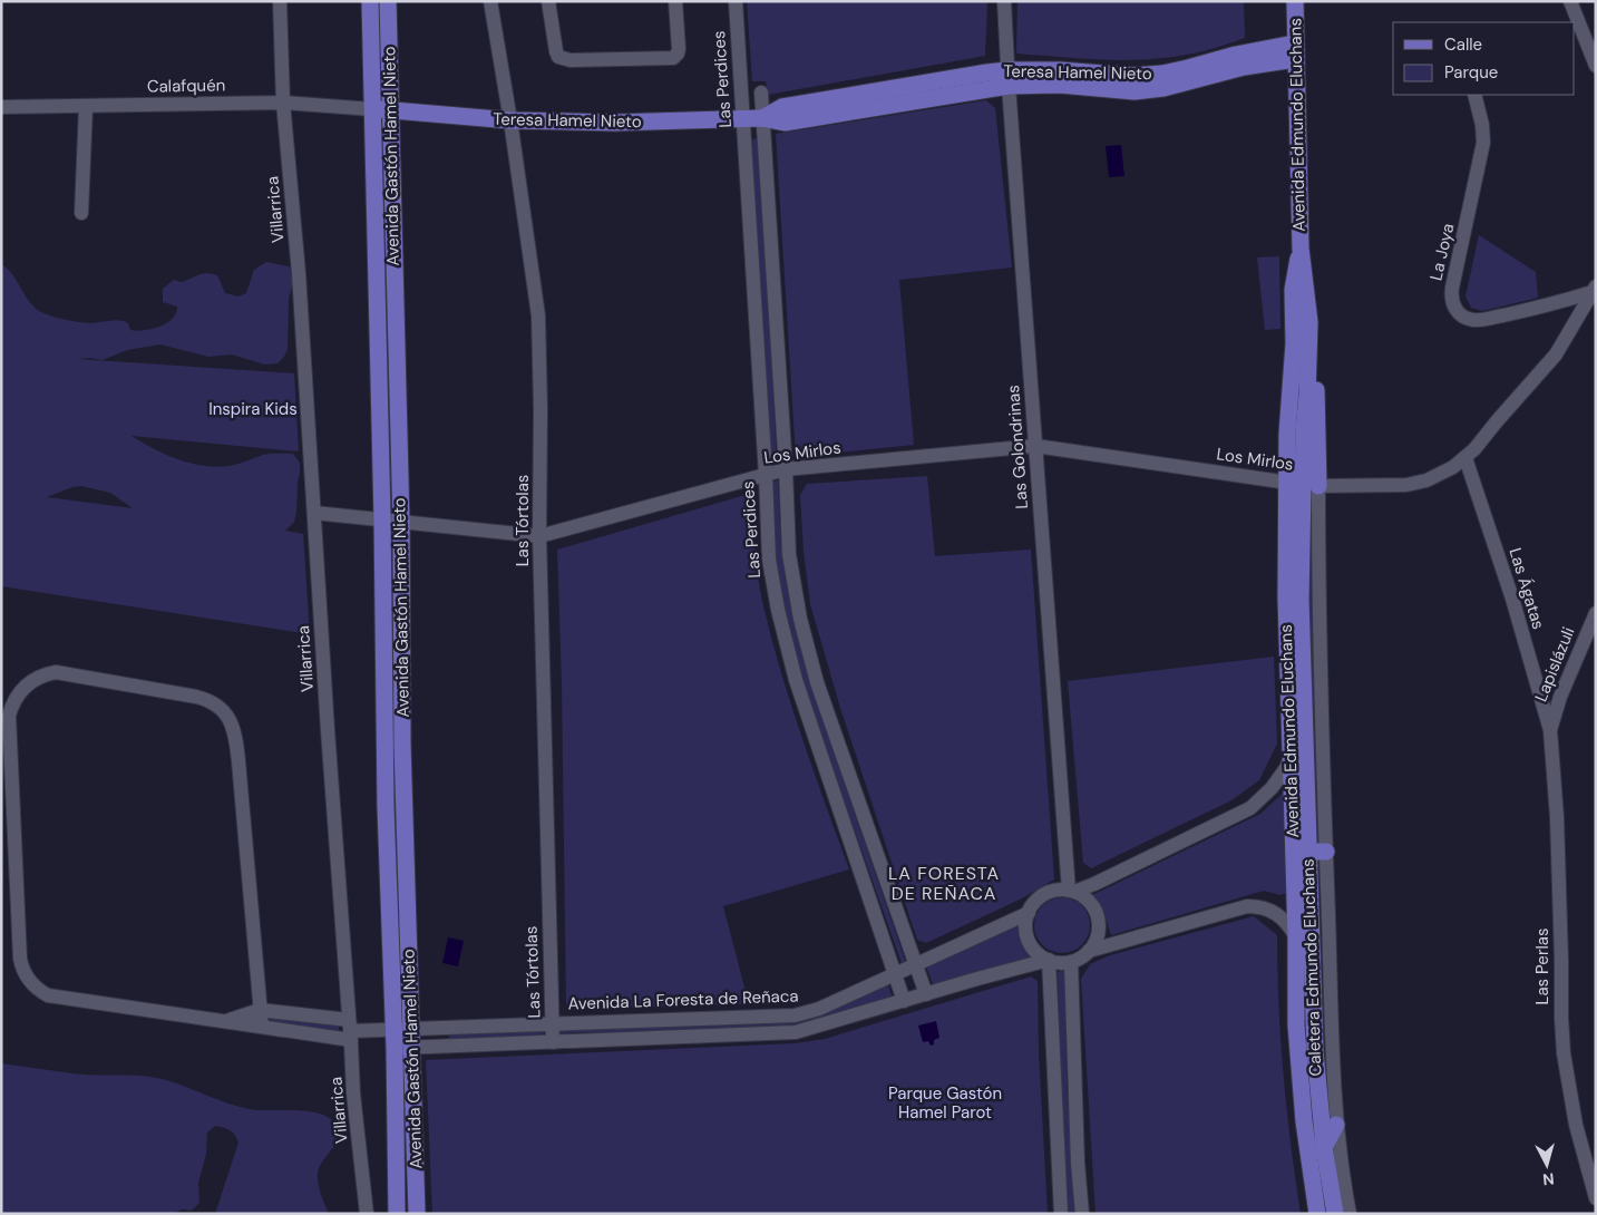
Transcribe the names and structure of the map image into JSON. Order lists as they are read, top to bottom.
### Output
{
  "streets": {
    "main road": ["Teresa Hamel Nieto", "Avenida Edmundo Eluchans", "Avenida Gastón Hamel Nieto"],
    "street": [
      "Las Perdices",
      "Calafquén",
      "Villarrica",
      "La Joya",
      "Las Golondrinas",
      "Los Mirlos",
      "Las Tórtolas",
      "Las Ágatas",
      "Lapislázuli",
      "Las Perlas",
      "Caletera Edmundo Eluchans",
      "Avenida La Foresta de Reñaca"
    ]
  },
  "crossings": [
    ["Teresa Hamel Nieto", "Las Perdices"],
    ["Teresa Hamel Nieto", "Calafquén"],
    ["Teresa Hamel Nieto", "Avenida Edmundo Eluchans"],
    ["Teresa Hamel Nieto", "Avenida Gastón Hamel Nieto"],
    ["Teresa Hamel Nieto", "Las Golondrinas"],
    ["Teresa Hamel Nieto", "Las Tórtolas"],
    ["Las Perdices", "Los Mirlos"],
    ["Las Perdices", "Avenida La Foresta de Reñaca"],
    ["Calafquén", "Avenida Gastón Hamel Nieto"],
    ["Calafquén", "Villarrica"],
    ["Avenida Edmundo Eluchans", "Los Mirlos"],
    ["Avenida Edmundo Eluchans", "Caletera Edmundo Eluchans"],
    ["Avenida Edmundo Eluchans", "Avenida La Foresta de Reñaca"],
    ["Avenida Gastón Hamel Nieto", "Los Mirlos"],
    ["Avenida Gastón Hamel Nieto", "Avenida La Foresta de Reñaca"],
    ["Villarrica", "Los Mirlos"],
    ["Villarrica", "Avenida La Foresta de Reñaca"],
    ["Las Golondrinas", "Los Mirlos"],
    ["Las Golondrinas", "Avenida La Foresta de Reñaca"],
    ["Los Mirlos", "Las Tórtolas"],
    ["Las Tórtolas", "Avenida La Foresta de Reñaca"],
    ["Las Ágatas", "Lapislázuli"],
    ["Las Ágatas", "Las Perlas"],
    ["Lapislázuli", "Las Perlas"]
  ],
  "districts": ["LA FORESTA DE REÑACA"],
  "parks": ["Inspira Kids", "Parque Gastón Hamel Parot"],
  "legend": ["Calle", "Parque"],
  "north": "bottom"
}
